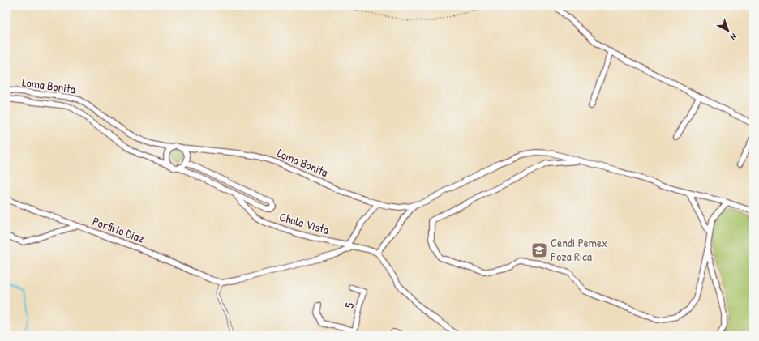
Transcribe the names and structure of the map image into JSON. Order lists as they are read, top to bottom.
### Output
{
  "streets": {
    "street": [
      "Loma Bonita",
      "Chula Vista",
      "Porfirio Diaz",
      "5"
    ]
  },
  "places": {
    "school or university": ["Cendi Pemex Poza Rica"]
  },
  "north": "bottom right"
}
